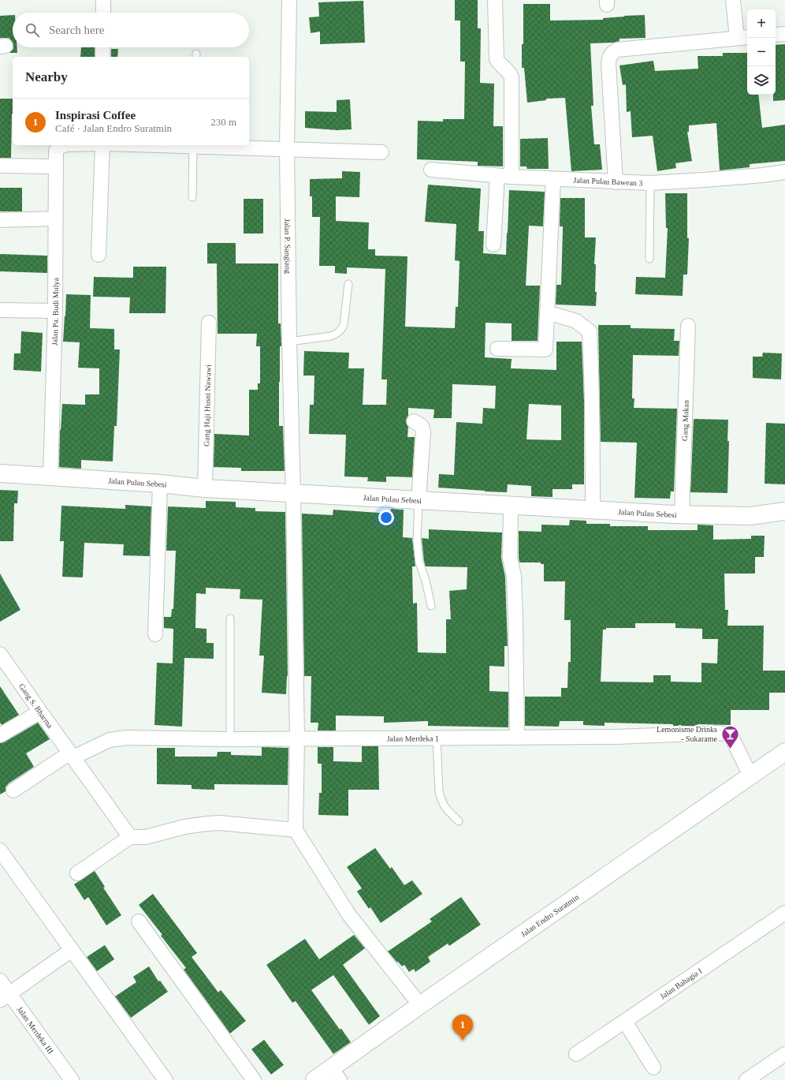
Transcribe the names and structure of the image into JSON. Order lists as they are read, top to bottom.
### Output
{
  "streets": {
    "street": [
      "Jalan Pulau Bawean 3",
      "Jalan P. Sangiang",
      "Jalan Pa. Budi Mulya",
      "Gang Haji Husni Nawawi",
      "Gang Makan",
      "Jalan Pulau Sebesi",
      "Gang S. Bharma",
      "Jalan Merdeka 1",
      "Jalan Endro Suratmin",
      "Jalan Bahagia I",
      "Jalan Merdeka III"
    ]
  },
  "crossings": [
    ["Jalan P. Sangiang", "Jalan Pulau Sebesi"],
    ["Jalan Pa. Budi Mulya", "Jalan Pulau Sebesi"],
    ["Gang Haji Husni Nawawi", "Jalan Pulau Sebesi"],
    ["Gang Makan", "Jalan Pulau Sebesi"],
    ["Gang S. Bharma", "Jalan Merdeka 1"],
    ["Jalan Merdeka 1", "Jalan Endro Suratmin"]
  ],
  "places": {
    "bar": ["Lemonisme Drinks - Sukarame"]
  },
  "page": {
    "map_buttons": ["+", "−"],
    "search": "Search here",
    "heading": "Nearby",
    "list": [
      {
        "mark": "1",
        "name": "Inspirasi Coffee",
        "note": "Café · Jalan Endro Suratmin",
        "value": "230 m"
      }
    ],
    "pins": "1"
  }
}
